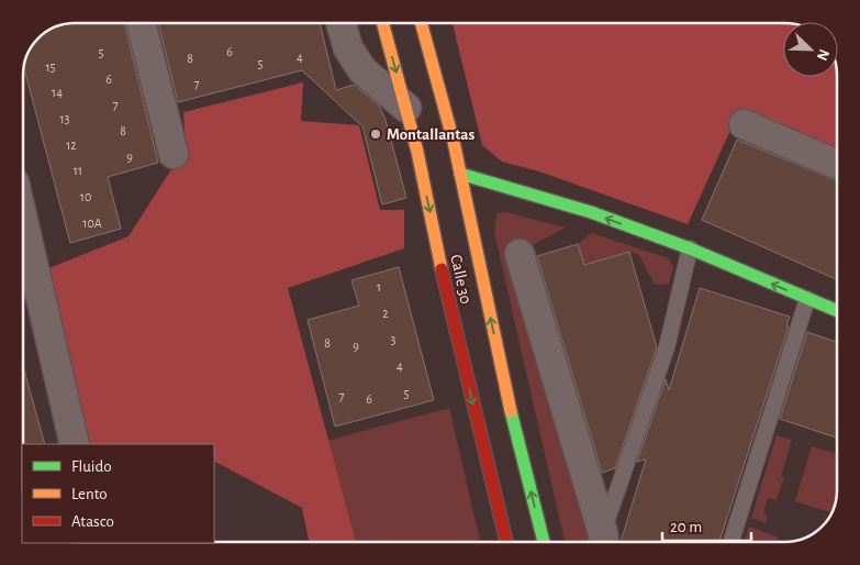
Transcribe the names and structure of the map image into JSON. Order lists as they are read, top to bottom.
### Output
{
  "streets": {
    "main road": ["Calle 30"]
  },
  "places": ["Montallantas"],
  "house_numbers": [
    "6",
    "5",
    "4",
    "8",
    "5",
    "15",
    "6",
    "7",
    "14",
    "7",
    "13",
    "8",
    "12",
    "9",
    "11",
    "10",
    "10A",
    "1",
    "2",
    "3",
    "8",
    "9",
    "4",
    "5",
    "7",
    "6"
  ],
  "legend": ["Fluido", "Lento", "Atasco"],
  "scale_bar": "20 m",
  "north": "bottom right"
}
